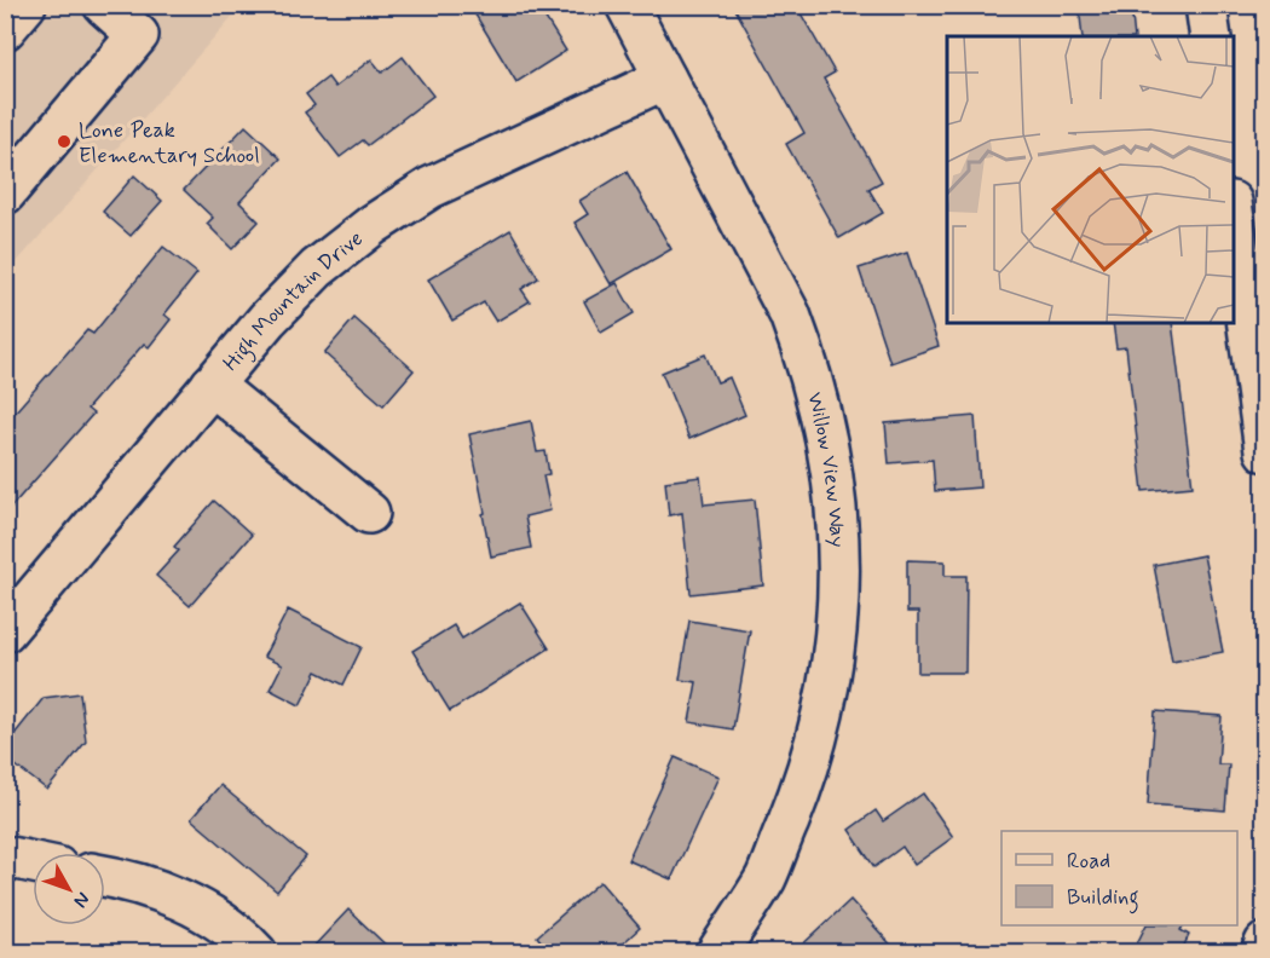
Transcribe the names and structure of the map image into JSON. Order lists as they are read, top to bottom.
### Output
{
  "streets": {
    "street": ["High Mountain Drive", "Willow View Way"]
  },
  "crossings": [
    ["High Mountain Drive", "Willow View Way"]
  ],
  "places": ["Lone Peak Elementary School"],
  "legend": ["Road", "Building"],
  "north": "bottom right"
}
